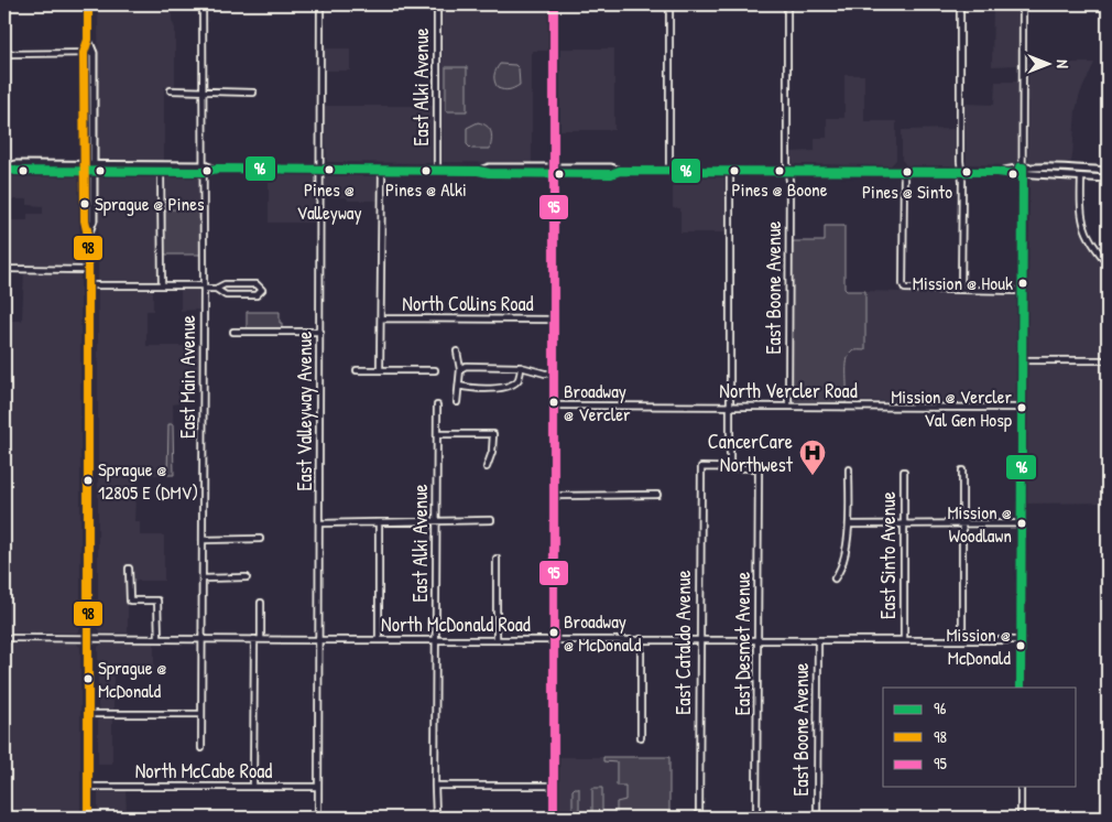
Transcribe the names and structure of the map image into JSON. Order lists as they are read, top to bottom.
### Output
{
  "streets": {
    "street": [
      "East Alki Avenue",
      "East Boone Avenue",
      "North Collins Road",
      "East Main Avenue",
      "North Vercler Road",
      "East Valleyway Avenue",
      "East Sinto Avenue",
      "North McDonald Road",
      "East Cataldo Avenue",
      "East Desmet Avenue",
      "North McCabe Road"
    ]
  },
  "crossings": [
    ["East Alki Avenue", "North McDonald Road"],
    ["East Boone Avenue", "North Vercler Road"],
    ["East Boone Avenue", "North McDonald Road"],
    ["East Main Avenue", "North McDonald Road"],
    ["East Valleyway Avenue", "North McDonald Road"],
    ["East Valleyway Avenue", "North McCabe Road"],
    ["East Sinto Avenue", "North McDonald Road"],
    ["North McDonald Road", "East Cataldo Avenue"],
    ["North McDonald Road", "East Desmet Avenue"],
    ["East Cataldo Avenue", "East Desmet Avenue"]
  ],
  "places": {
    "other": [
      "Pines @ Valleyway",
      "Pines @ Alki",
      "Pines @ Boone",
      "Pines @ Sinto",
      "Sprague @ Pines",
      "Mission @ Houk",
      "Broadway @ Vercler",
      "Mission @ Vercler Val Gen Hosp",
      "Sprague @ 12805 E (DMV)",
      "Mission @ Woodlawn",
      "Broadway @ McDonald",
      "Mission @ McDonald",
      "Sprague @ McDonald"
    ],
    "hospital": ["CancerCare Northwest"]
  },
  "lines": ["transit line 98", "transit line 95", "transit line 96"],
  "legend": ["96", "98", "95"],
  "north": "right"
}
